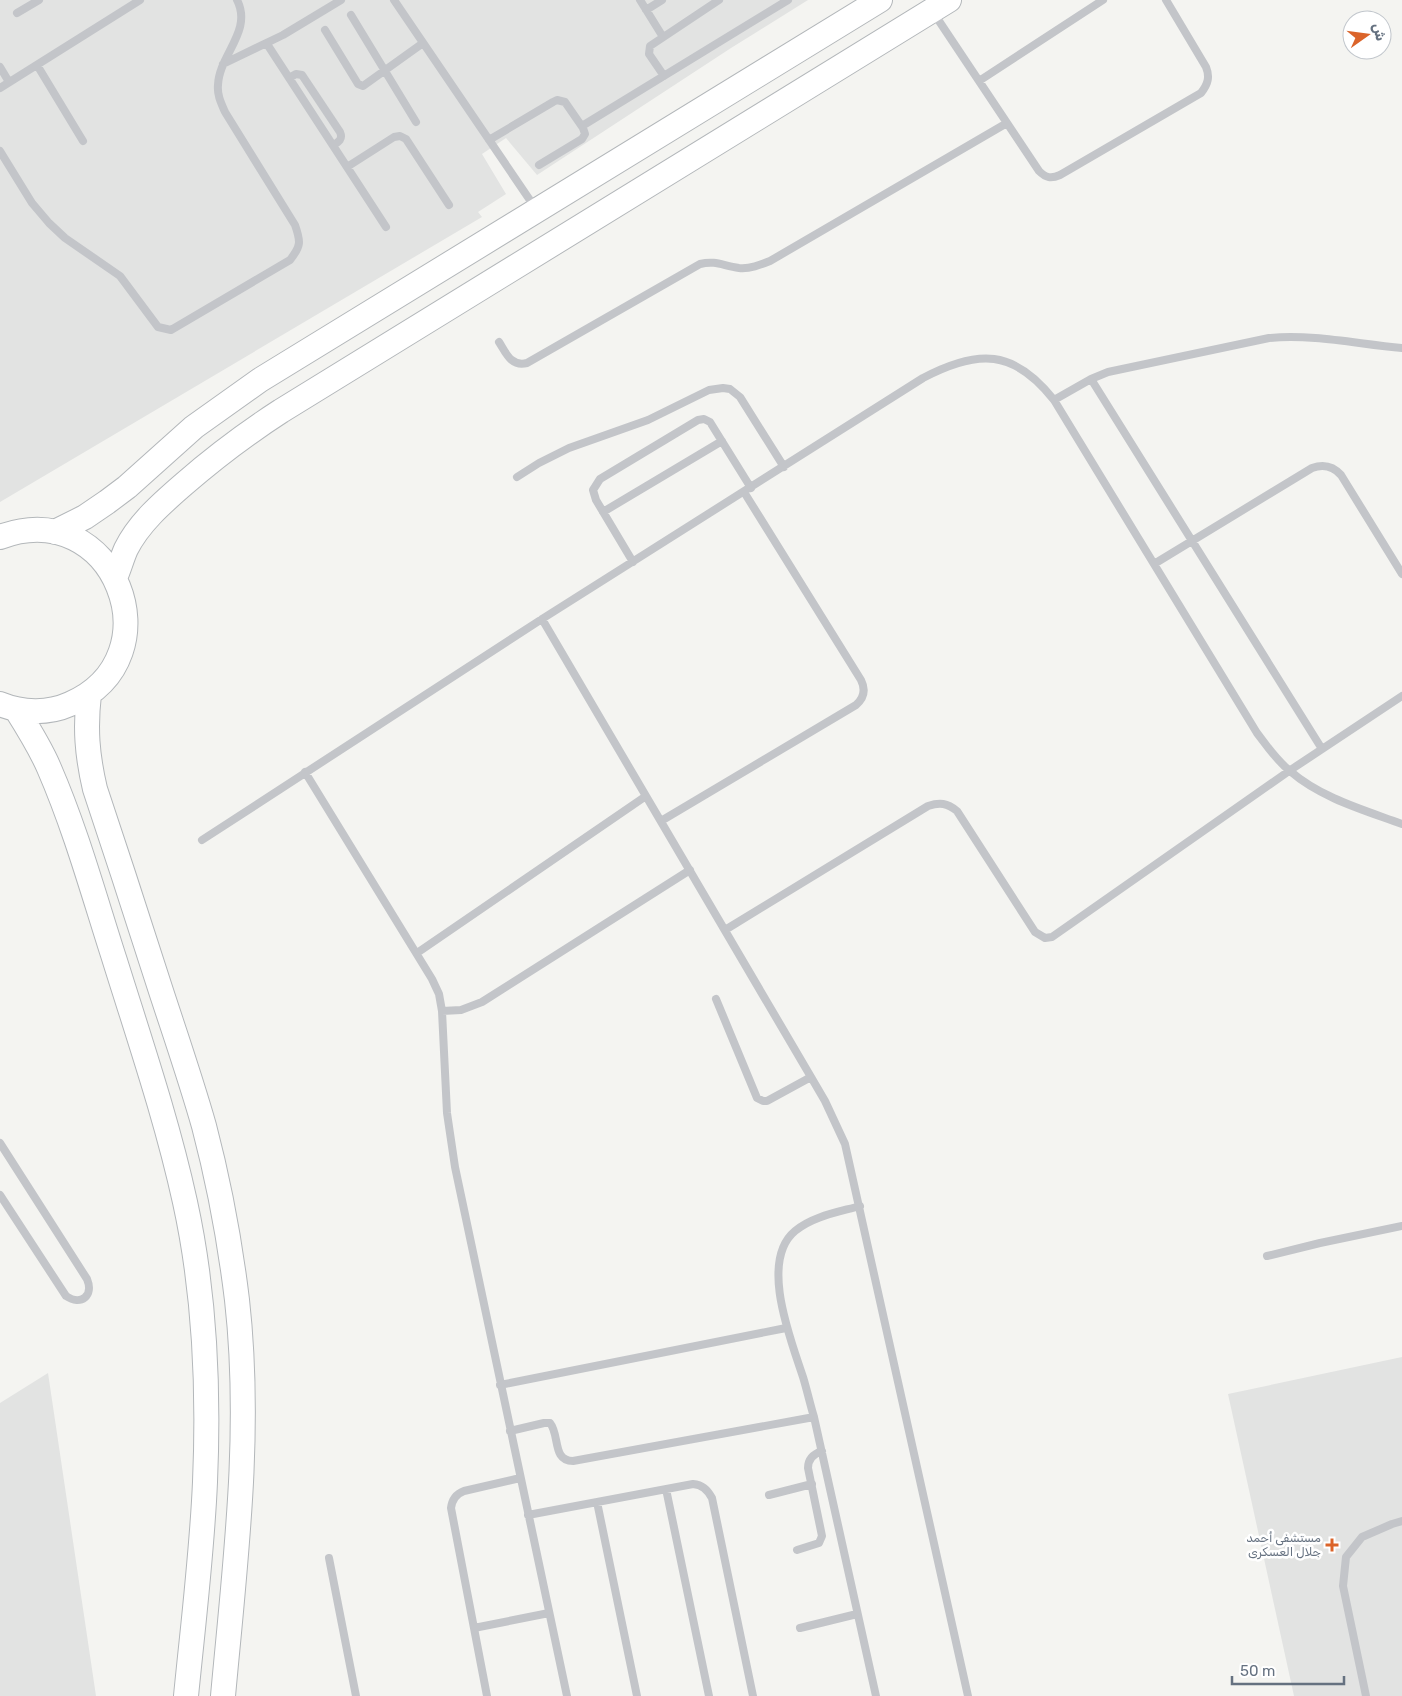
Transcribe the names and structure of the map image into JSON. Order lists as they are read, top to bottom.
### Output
{
  "places": {
    "health": ["مستشفى أحمد جلال العسكرى"]
  },
  "scale_bar": "50 m",
  "north": "right"
}
